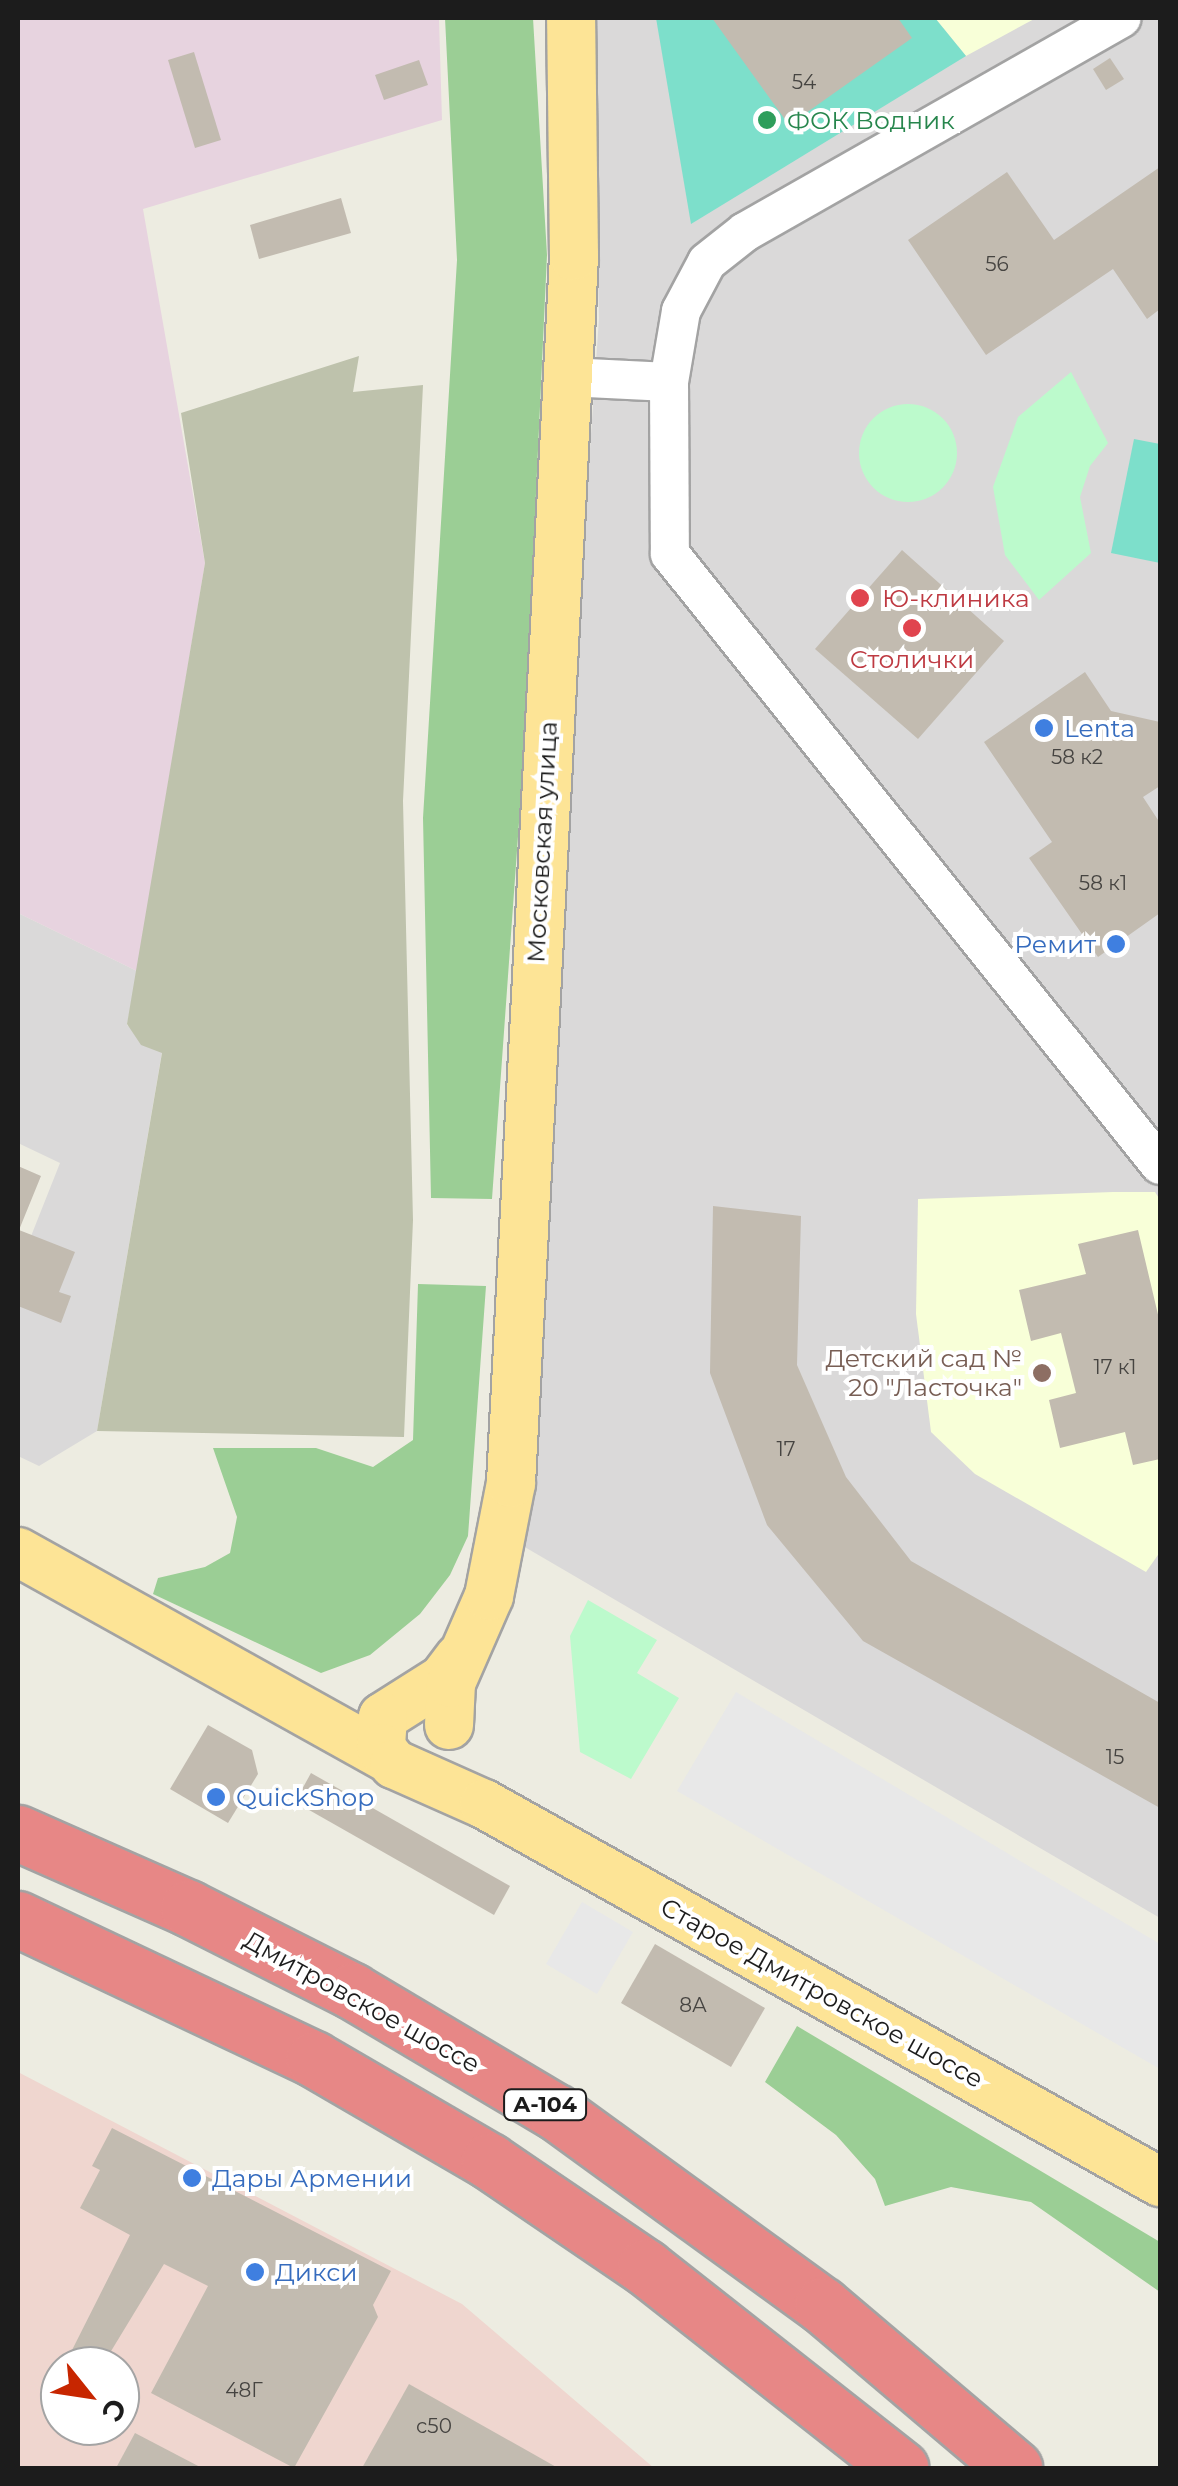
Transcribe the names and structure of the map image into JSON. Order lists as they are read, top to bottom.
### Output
{
  "streets": {
    "highway": ["Дмитровское шоссе", "А-104"],
    "main road": ["Московская улица", "Старое Дмитровское шоссе"]
  },
  "crossings": [
    ["Московская улица", "Старое Дмитровское шоссе"]
  ],
  "places": [
    "ФОК Водник",
    "Ю-клиника",
    "Столички",
    "Lenta",
    "Ремит",
    "Детский сад № 20 \"Ласточка\"",
    "QuickShop",
    "Дары Армении",
    "Дикси"
  ],
  "house_numbers": [
    "54",
    "56",
    "58 к2",
    "58 к1",
    "17 к1",
    "17",
    "15",
    "8А",
    "48Г",
    "с50"
  ],
  "north": "bottom right"
}
